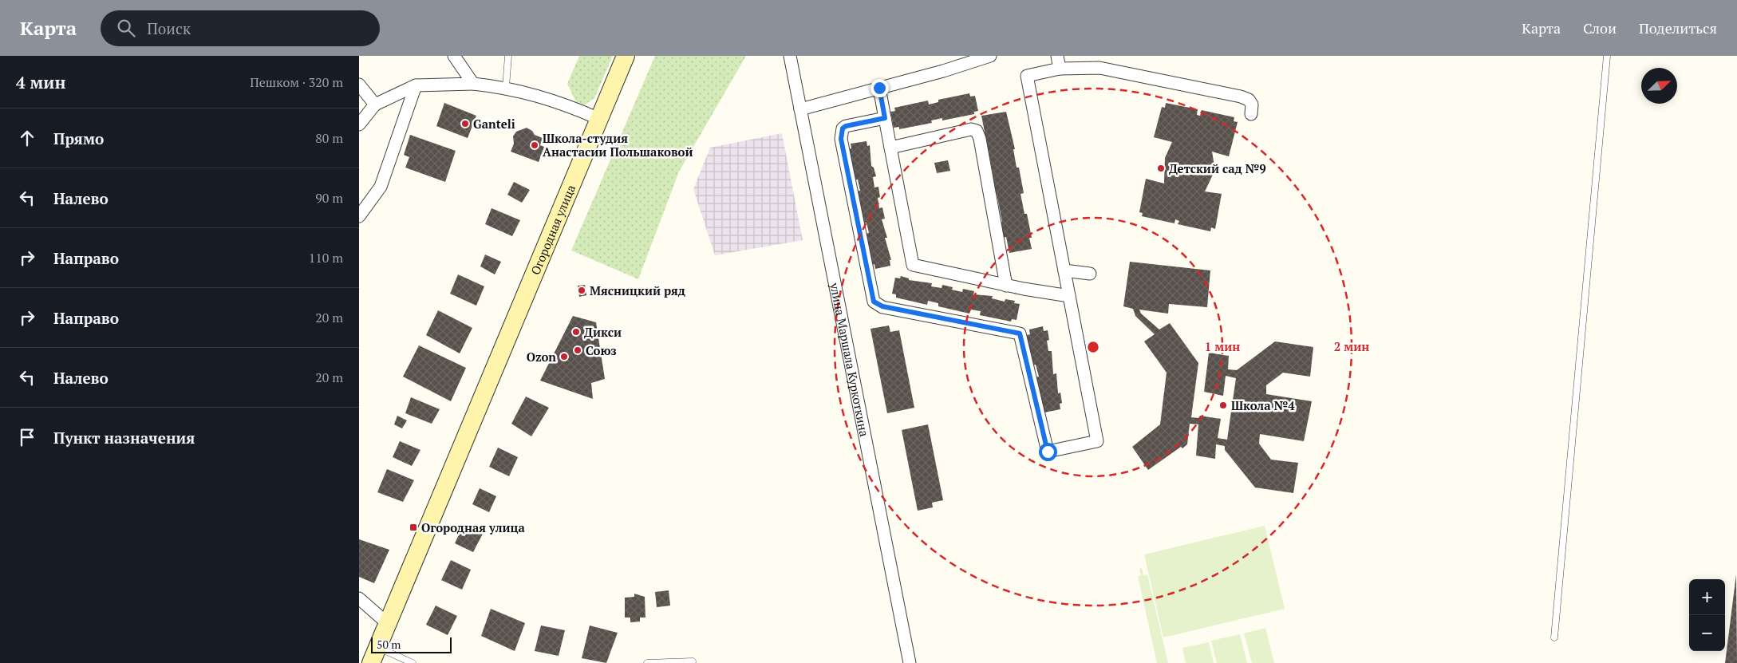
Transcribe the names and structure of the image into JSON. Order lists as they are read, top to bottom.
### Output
{
  "streets": {
    "main road": ["Огородная улица"],
    "street": ["улица Маршала Куркоткина"]
  },
  "places": {
    "other": [
      "Ganteli",
      "Школа-студия Анастасии Польшаковой",
      "Детский сад №9",
      "Мясницкий ряд",
      "Дикси",
      "Союз",
      "Ozon",
      "Школа №4"
    ],
    "transit": ["Огородная улица"]
  },
  "scale_bar": "50 m",
  "north": "top right",
  "page": {
    "header": "Карта",
    "search": "Поиск",
    "nav": ["Карта", "Слои", "Поделиться"],
    "heading": ["4 мин", "Пешком · 320 m"],
    "list": [
      ["Прямо", "80 m"],
      ["Налево", "90 m"],
      ["Направо", "110 m"],
      ["Направо", "20 m"],
      ["Налево", "20 m"],
      "Пункт назначения"
    ],
    "map_buttons": ["+", "−"],
    "scale": "50 m"
  },
  "rings": ["1 мин", "2 мин"]
}
